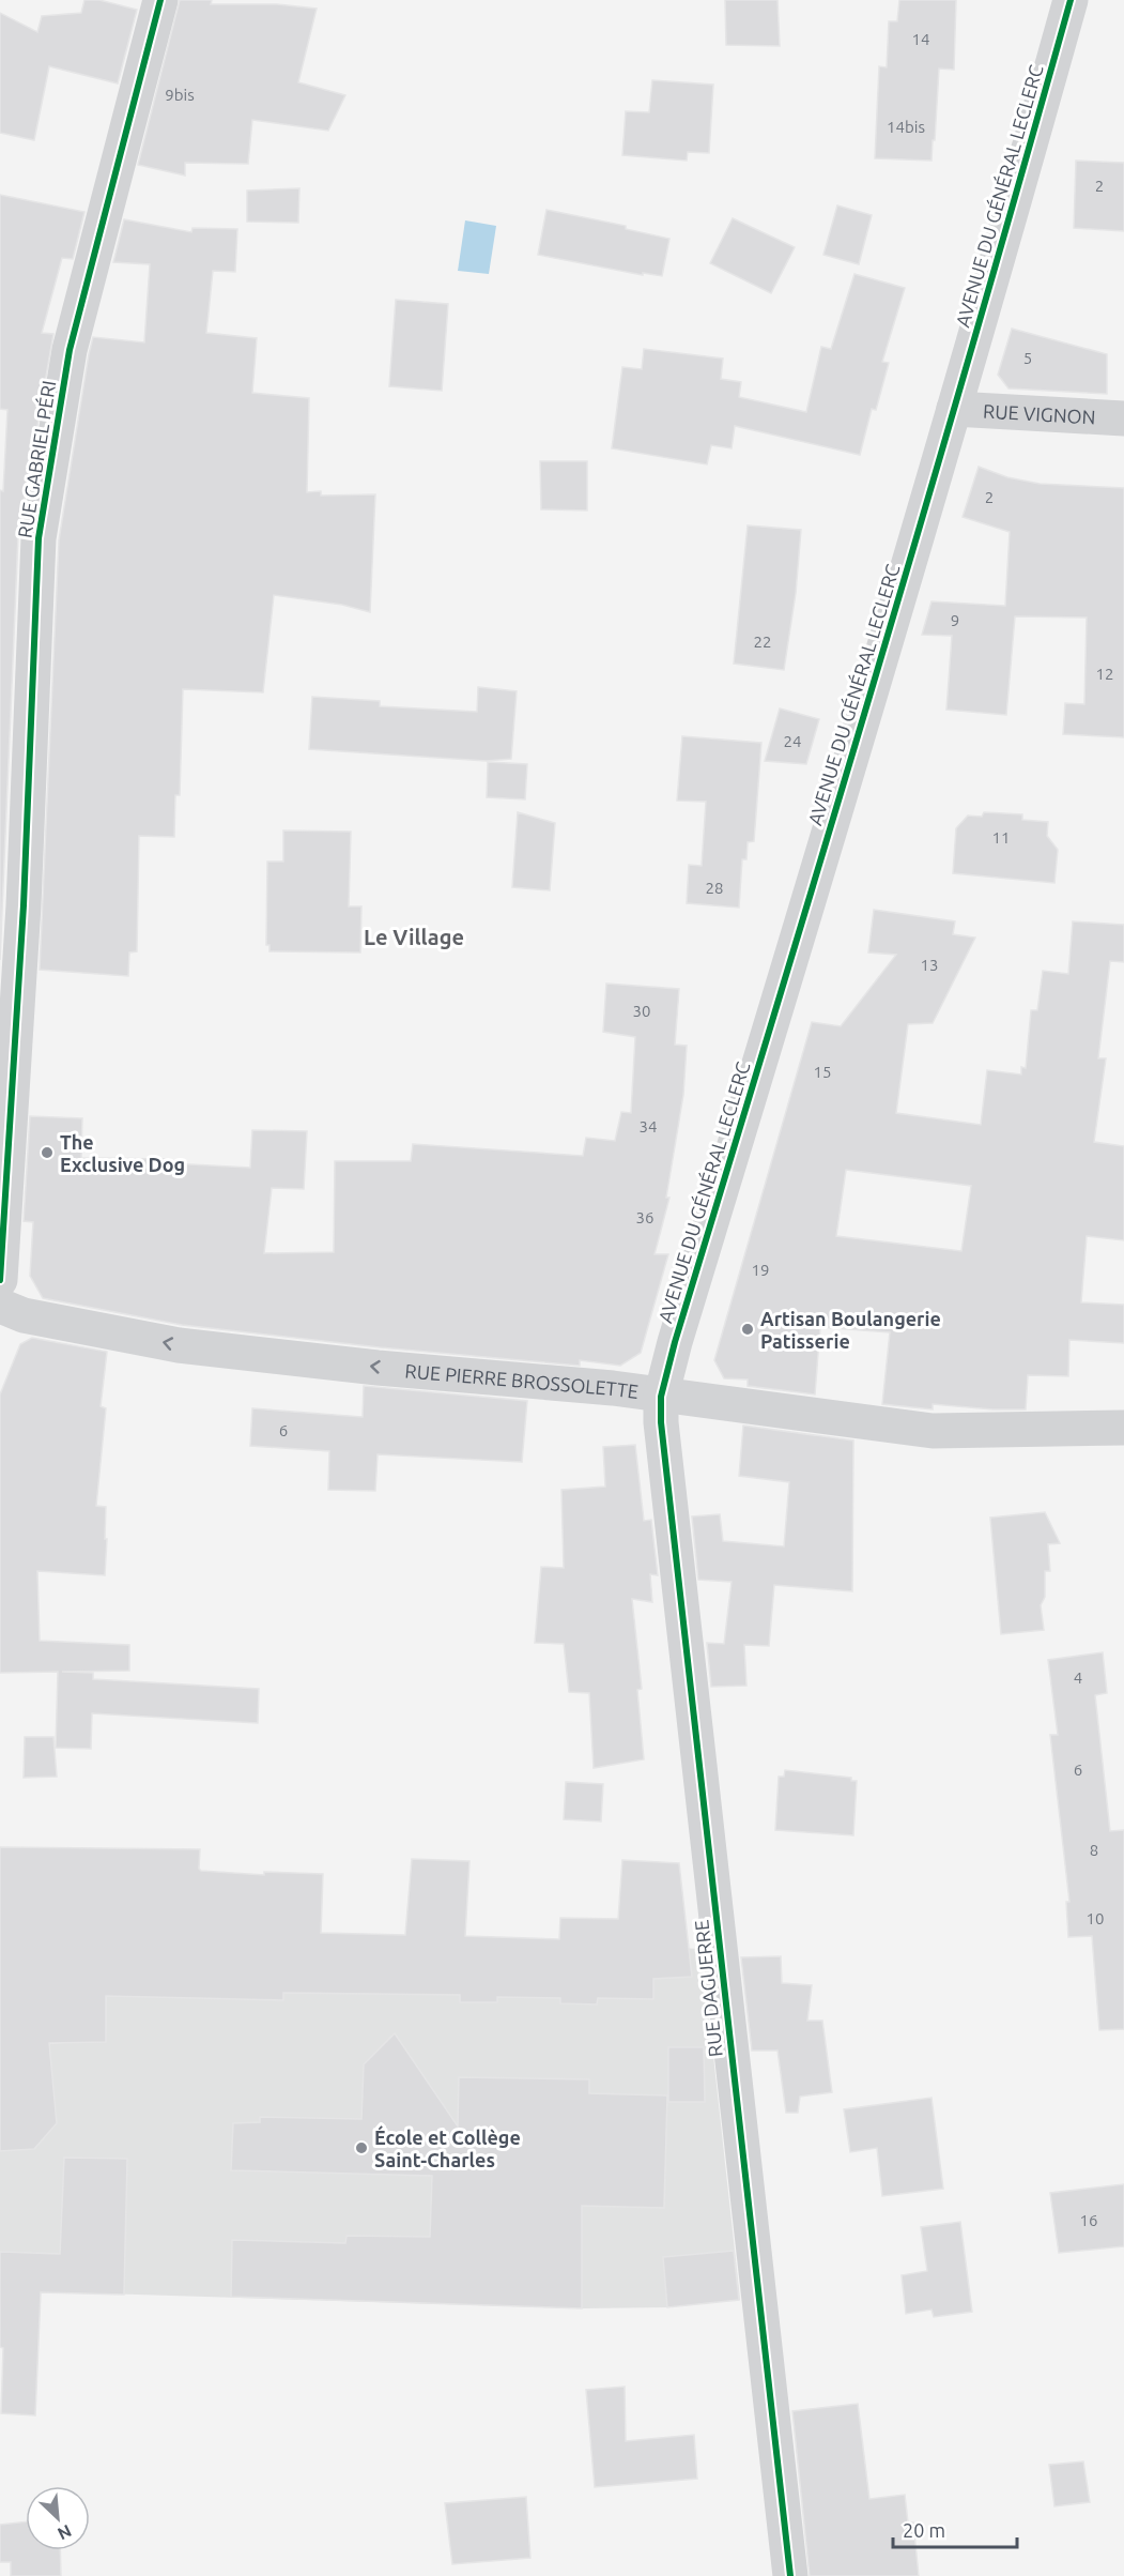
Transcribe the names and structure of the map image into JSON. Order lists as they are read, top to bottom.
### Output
{
  "streets": {
    "street": [
      "AVENUE DU GÉNÉRAL LECLERC",
      "RUE VIGNON",
      "RUE GABRIEL PÉRI",
      "RUE PIERRE BROSSOLETTE",
      "RUE DAGUERRE"
    ]
  },
  "crossings": [
    ["AVENUE DU GÉNÉRAL LECLERC", "RUE VIGNON"],
    ["AVENUE DU GÉNÉRAL LECLERC", "RUE PIERRE BROSSOLETTE"],
    ["AVENUE DU GÉNÉRAL LECLERC", "RUE DAGUERRE"],
    ["RUE PIERRE BROSSOLETTE", "RUE DAGUERRE"]
  ],
  "one_way": ["RUE PIERRE BROSSOLETTE"],
  "districts": ["Le Village"],
  "places": ["The Exclusive Dog", "Artisan Boulangerie Patisserie", "École et Collège Saint-Charles"],
  "house_numbers": [
    "14",
    "9bis",
    "14bis",
    "2",
    "5",
    "2",
    "9",
    "22",
    "12",
    "24",
    "11",
    "28",
    "13",
    "30",
    "15",
    "34",
    "36",
    "19",
    "6",
    "4",
    "6",
    "8",
    "10",
    "16"
  ],
  "scale_bar": "20 m",
  "north": "bottom right"
}
